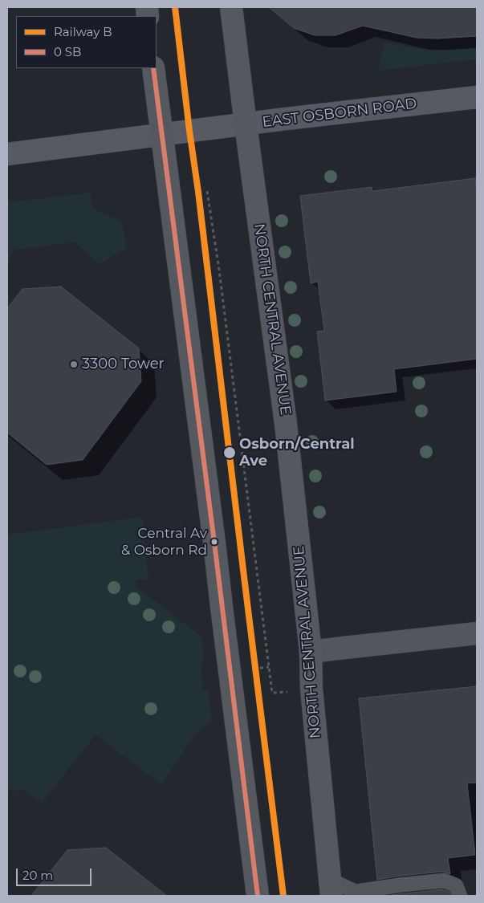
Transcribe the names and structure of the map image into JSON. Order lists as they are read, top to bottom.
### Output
{
  "streets": {
    "main road": ["EAST OSBORN ROAD", "NORTH CENTRAL AVENUE"]
  },
  "crossings": [
    ["EAST OSBORN ROAD", "NORTH CENTRAL AVENUE"]
  ],
  "places": ["3300 Tower", "Osborn/Central Ave", "Central Av & Osborn Rd"],
  "lines": ["rail line B"],
  "legend": ["Railway B", "0 SB"],
  "scale_bar": "20 m"
}
